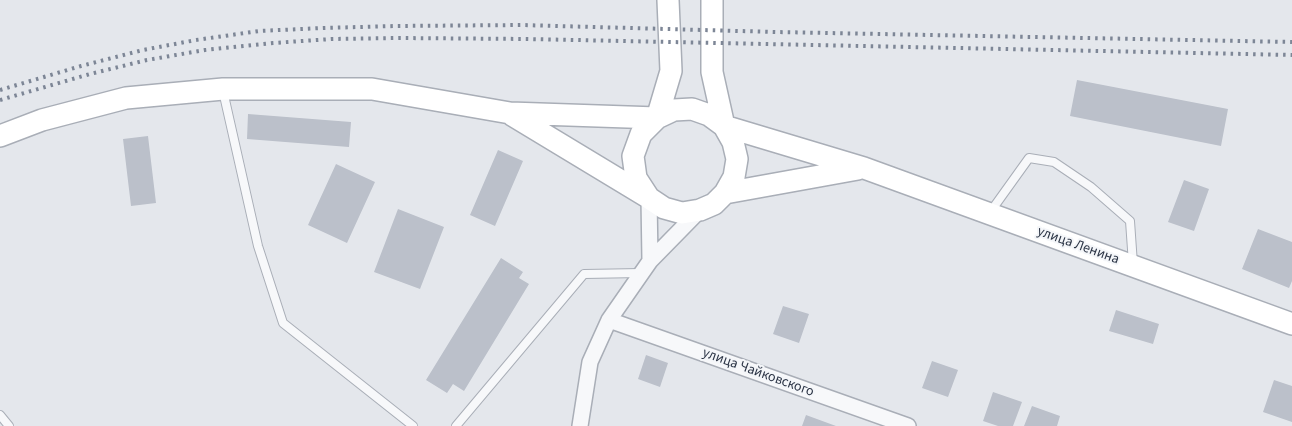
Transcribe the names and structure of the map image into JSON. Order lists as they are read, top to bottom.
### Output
{
  "streets": {
    "main road": ["улица Ленина"],
    "street": ["улица Чайковского"]
  }
}
